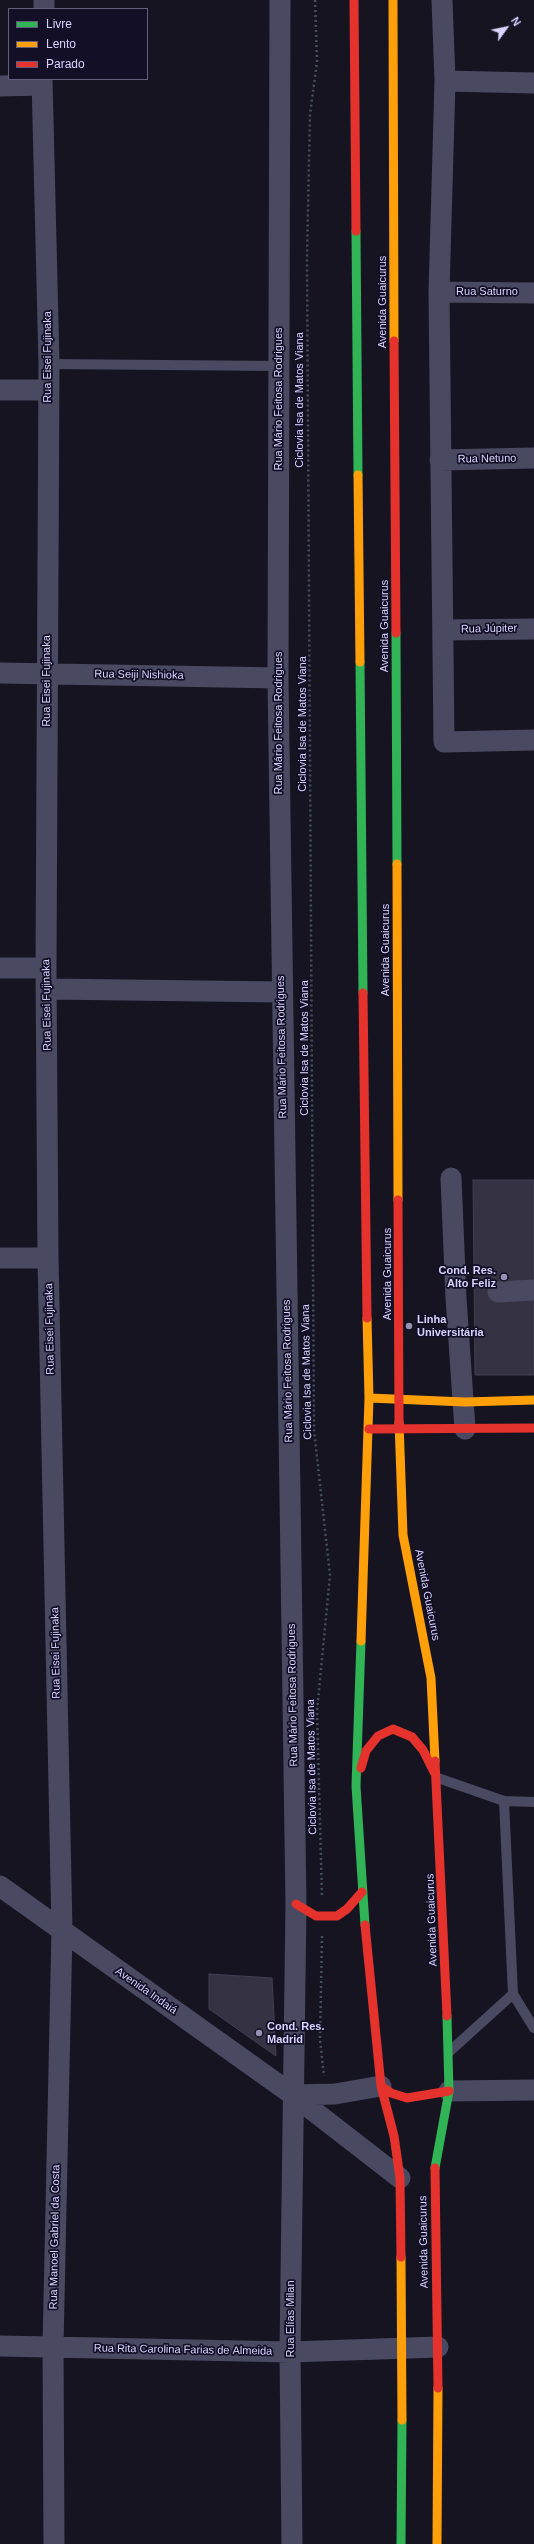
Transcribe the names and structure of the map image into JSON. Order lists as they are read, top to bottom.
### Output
{
  "streets": {
    "main road": ["Avenida Guaicurus"],
    "street": [
      "Rua Saturno",
      "Rua Eisei Fujinaka",
      "Rua Mário Feitosa Rodrigues",
      "Rua Netuno",
      "Rua Júpiter",
      "Rua Seiji Nishioka",
      "Avenida Indaiá",
      "Rua Manoel Gabriel da Costa",
      "Rua Elías Milan",
      "Rua Rita Carolina Farias de Almeida"
    ],
    "path": ["Ciclovia Isa de Matos Viana"]
  },
  "crossings": [
    ["Avenida Guaicurus", "Avenida Indaiá"],
    ["Avenida Guaicurus", "Rua Rita Carolina Farias de Almeida"],
    ["Rua Eisei Fujinaka", "Rua Seiji Nishioka"],
    ["Rua Eisei Fujinaka", "Avenida Indaiá"],
    ["Rua Eisei Fujinaka", "Rua Manoel Gabriel da Costa"],
    ["Rua Mário Feitosa Rodrigues", "Rua Seiji Nishioka"],
    ["Rua Mário Feitosa Rodrigues", "Avenida Indaiá"],
    ["Rua Mário Feitosa Rodrigues", "Rua Elías Milan"],
    ["Avenida Indaiá", "Rua Manoel Gabriel da Costa"],
    ["Avenida Indaiá", "Rua Elías Milan"],
    ["Rua Manoel Gabriel da Costa", "Rua Rita Carolina Farias de Almeida"],
    ["Rua Elías Milan", "Rua Rita Carolina Farias de Almeida"]
  ],
  "places": ["Cond. Res. Alto Feliz", "Linha Universitária", "Cond. Res. Madrid"],
  "legend": ["Livre", "Lento", "Parado"],
  "north": "top right"
}
